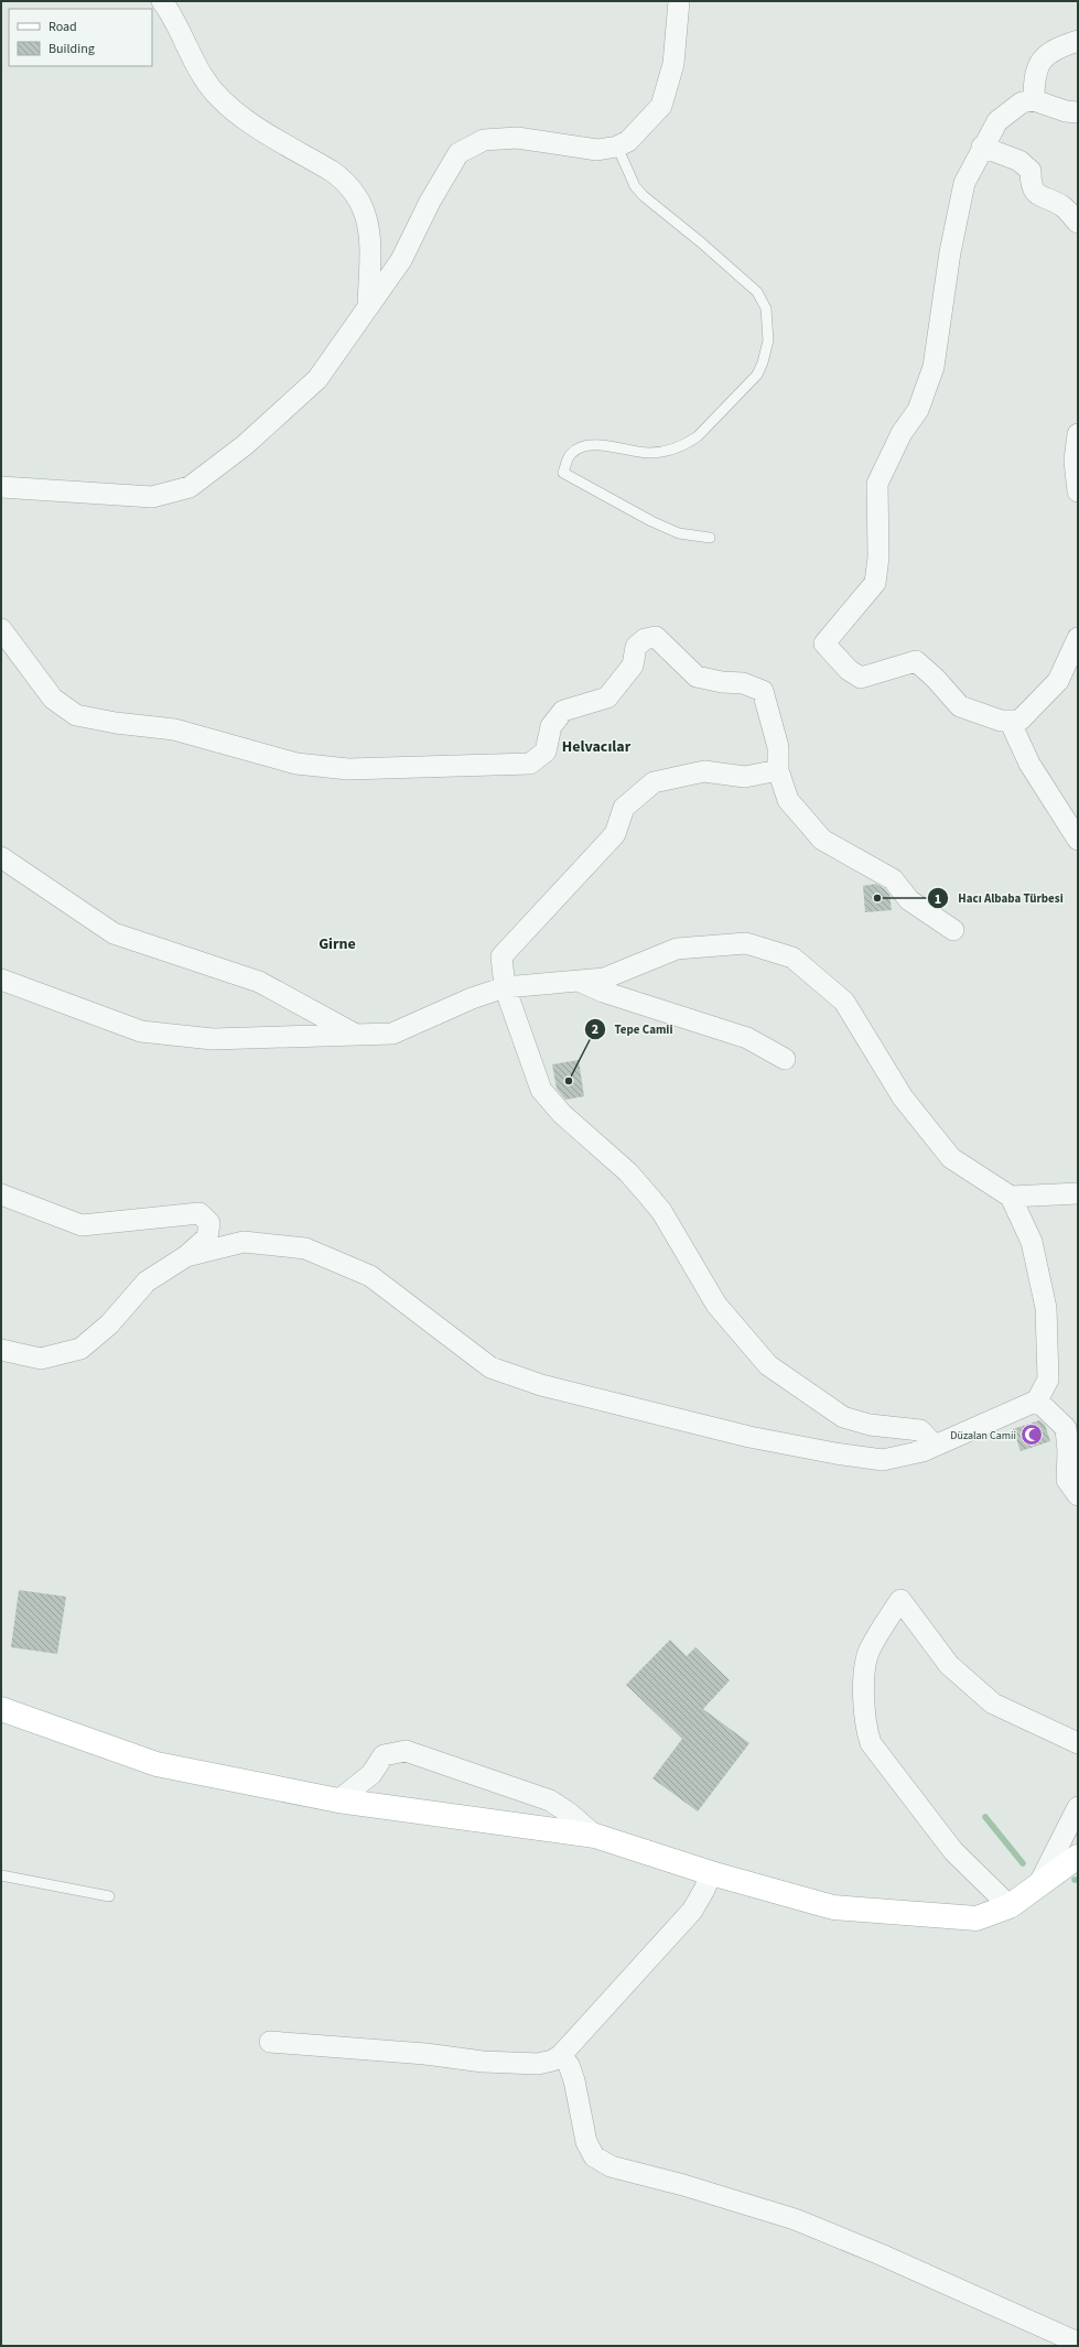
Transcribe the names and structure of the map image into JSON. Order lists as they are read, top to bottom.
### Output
{
  "districts": ["Helvacılar", "Girne"],
  "places": {
    "other": ["Hacı Albaba Türbesi", "Tepe Camii"],
    "mosque": ["Düzalan Camii"]
  },
  "legend": ["Road", "Building"]
}
